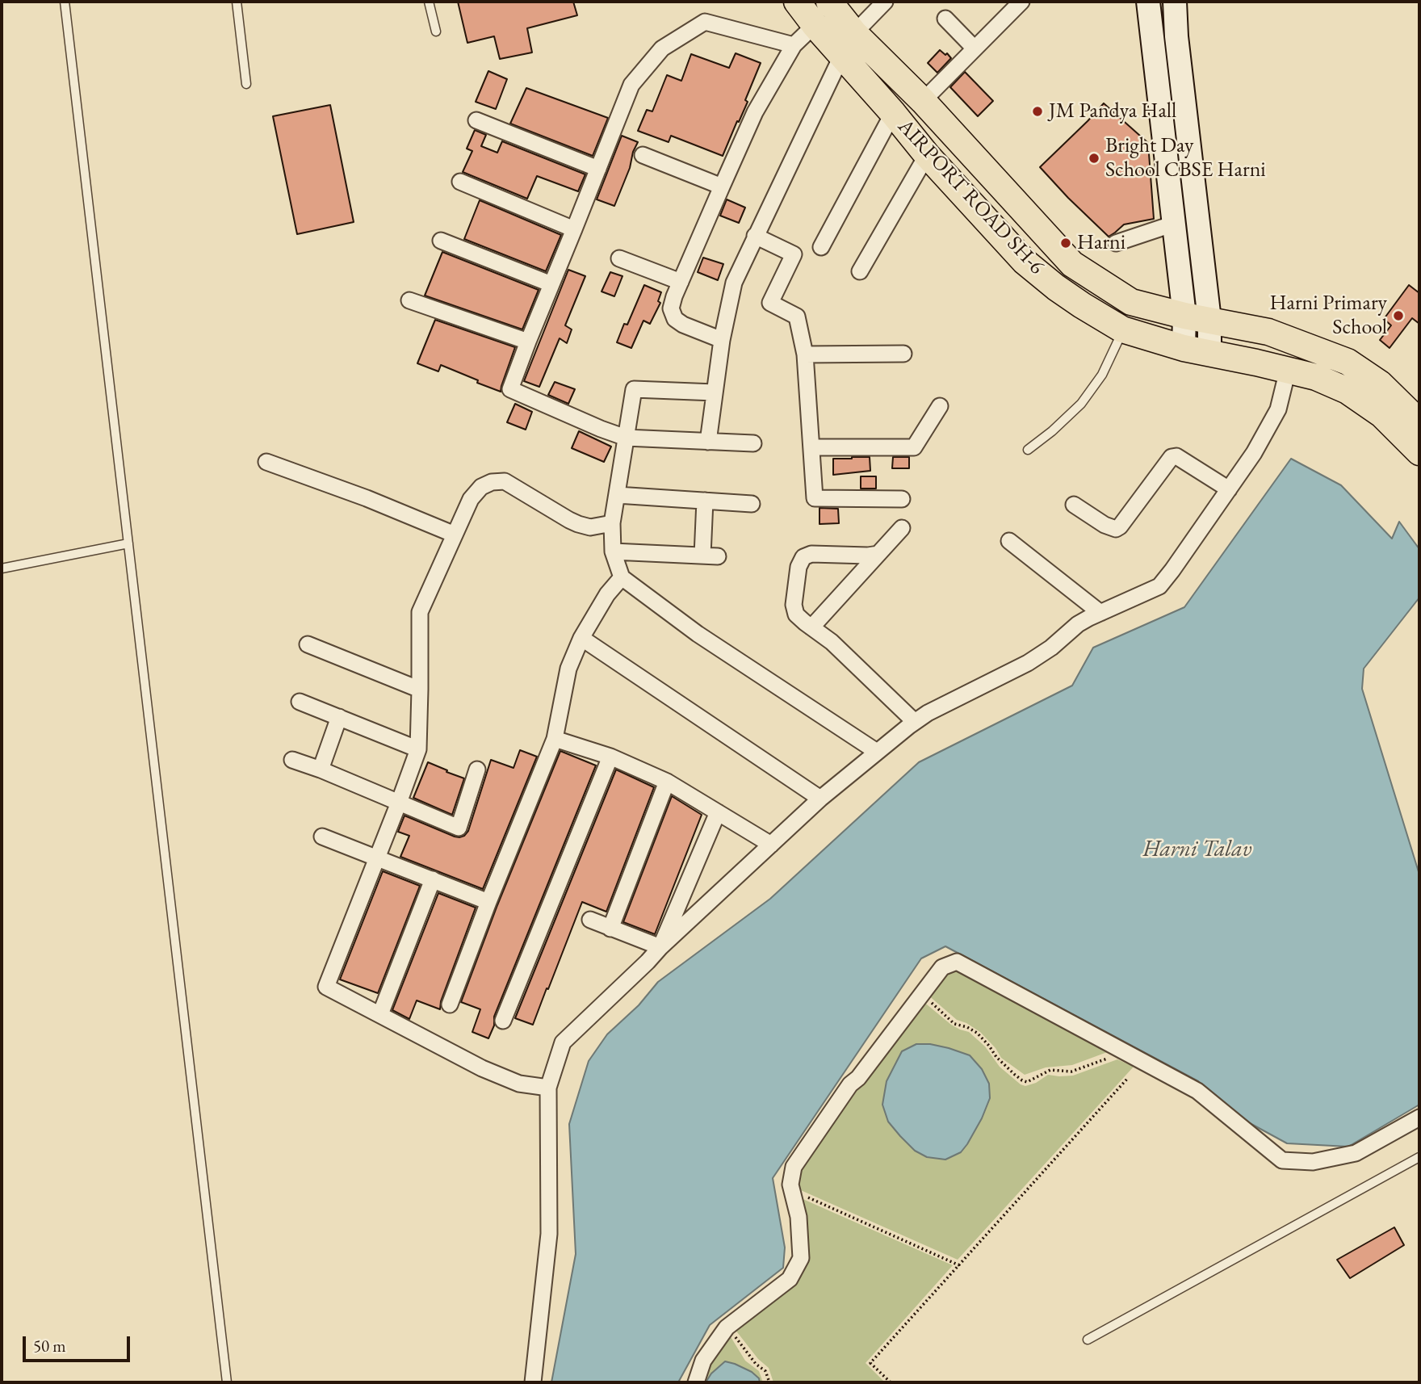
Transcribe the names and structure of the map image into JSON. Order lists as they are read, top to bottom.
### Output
{
  "streets": {
    "main road": ["AIRPORT ROAD SH-6"]
  },
  "water": ["Harni Talav"],
  "places": [
    "JM Pandya Hall",
    "Bright Day School CBSE Harni",
    "Harni",
    "Harni Primary School"
  ],
  "scale_bar": "50 m"
}
